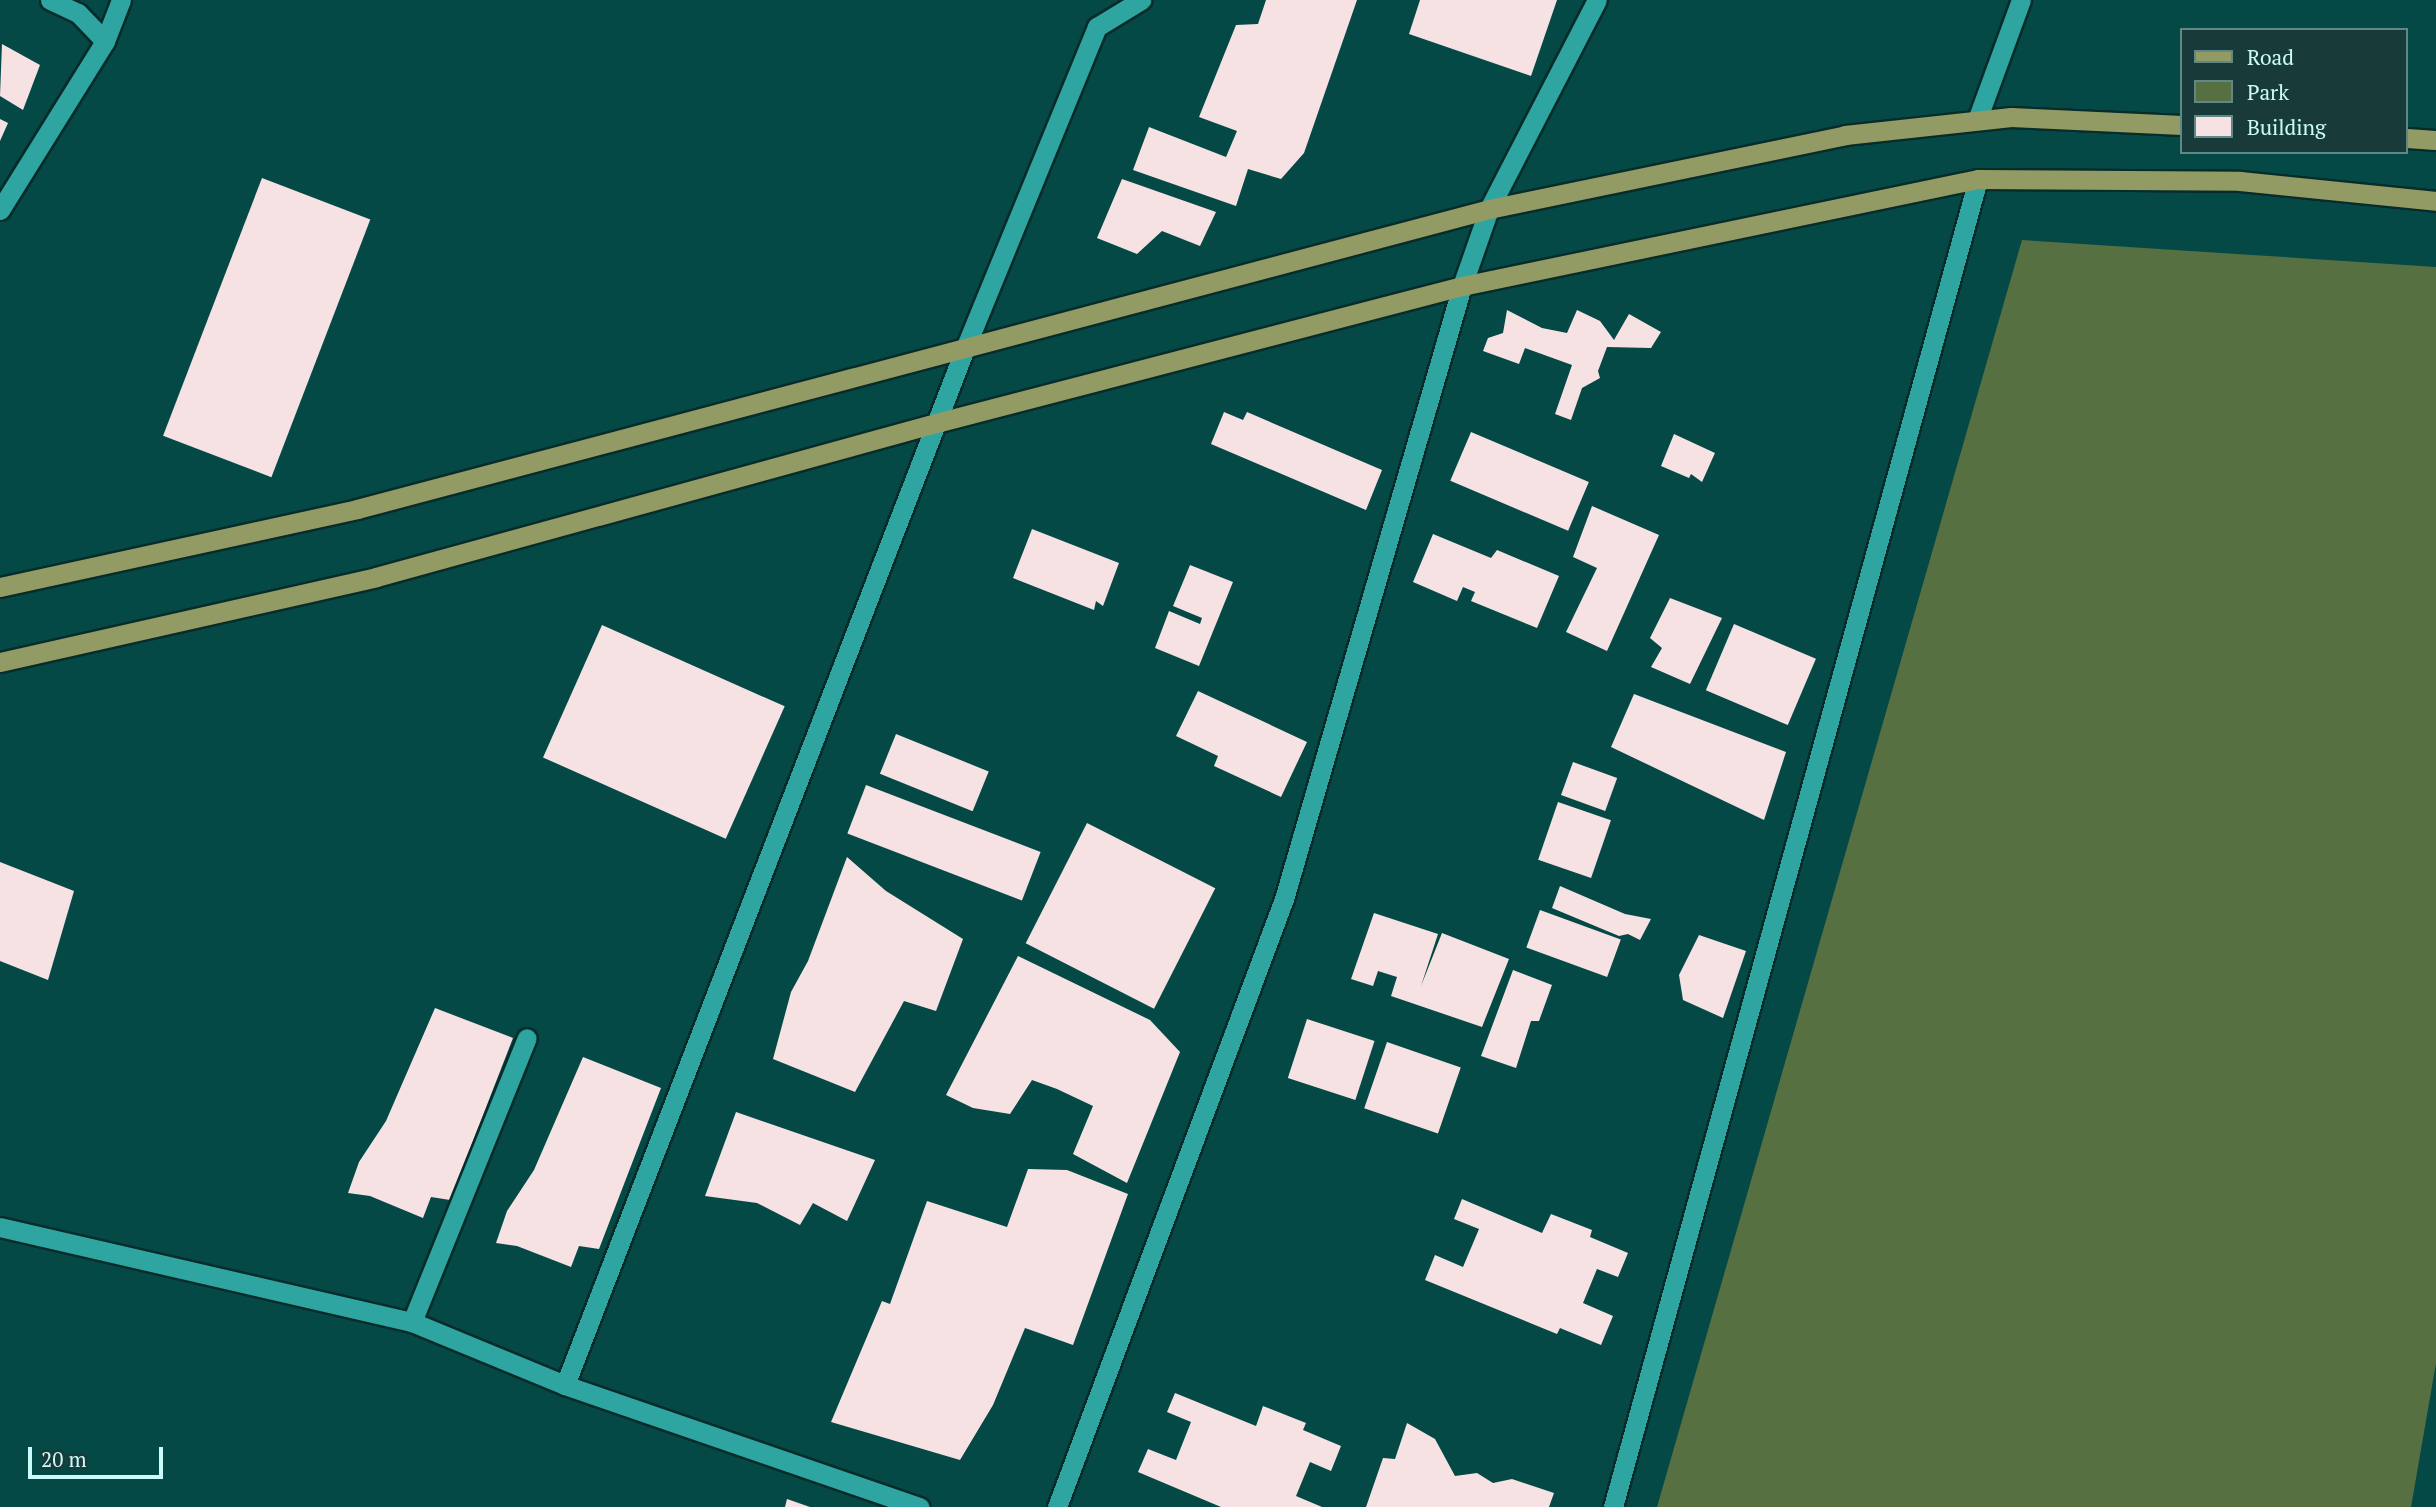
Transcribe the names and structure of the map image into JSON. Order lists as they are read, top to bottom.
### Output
{
  "legend": ["Road", "Park", "Building"],
  "scale_bar": "20 m"
}
